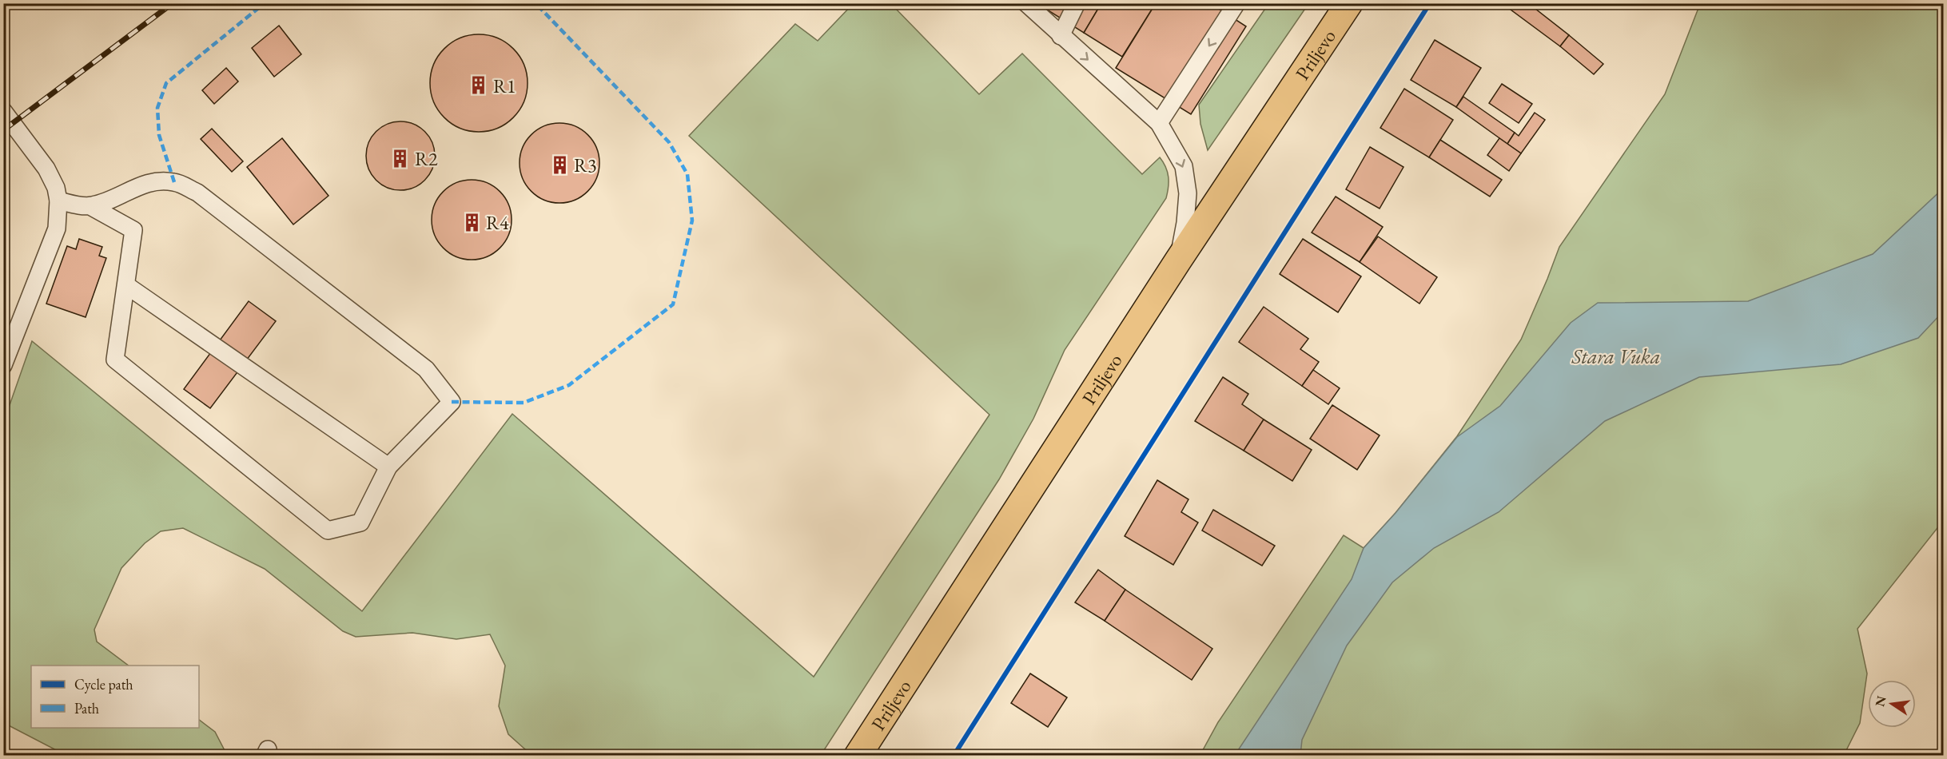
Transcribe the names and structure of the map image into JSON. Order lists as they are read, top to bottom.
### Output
{
  "streets": {
    "main road": ["Priljevo"]
  },
  "water": ["Stara Vuka"],
  "places": {
    "building": [
      "R1",
      "R2",
      "R3",
      "R4"
    ]
  },
  "legend": ["Cycle path", "Path"],
  "north": "left"
}
